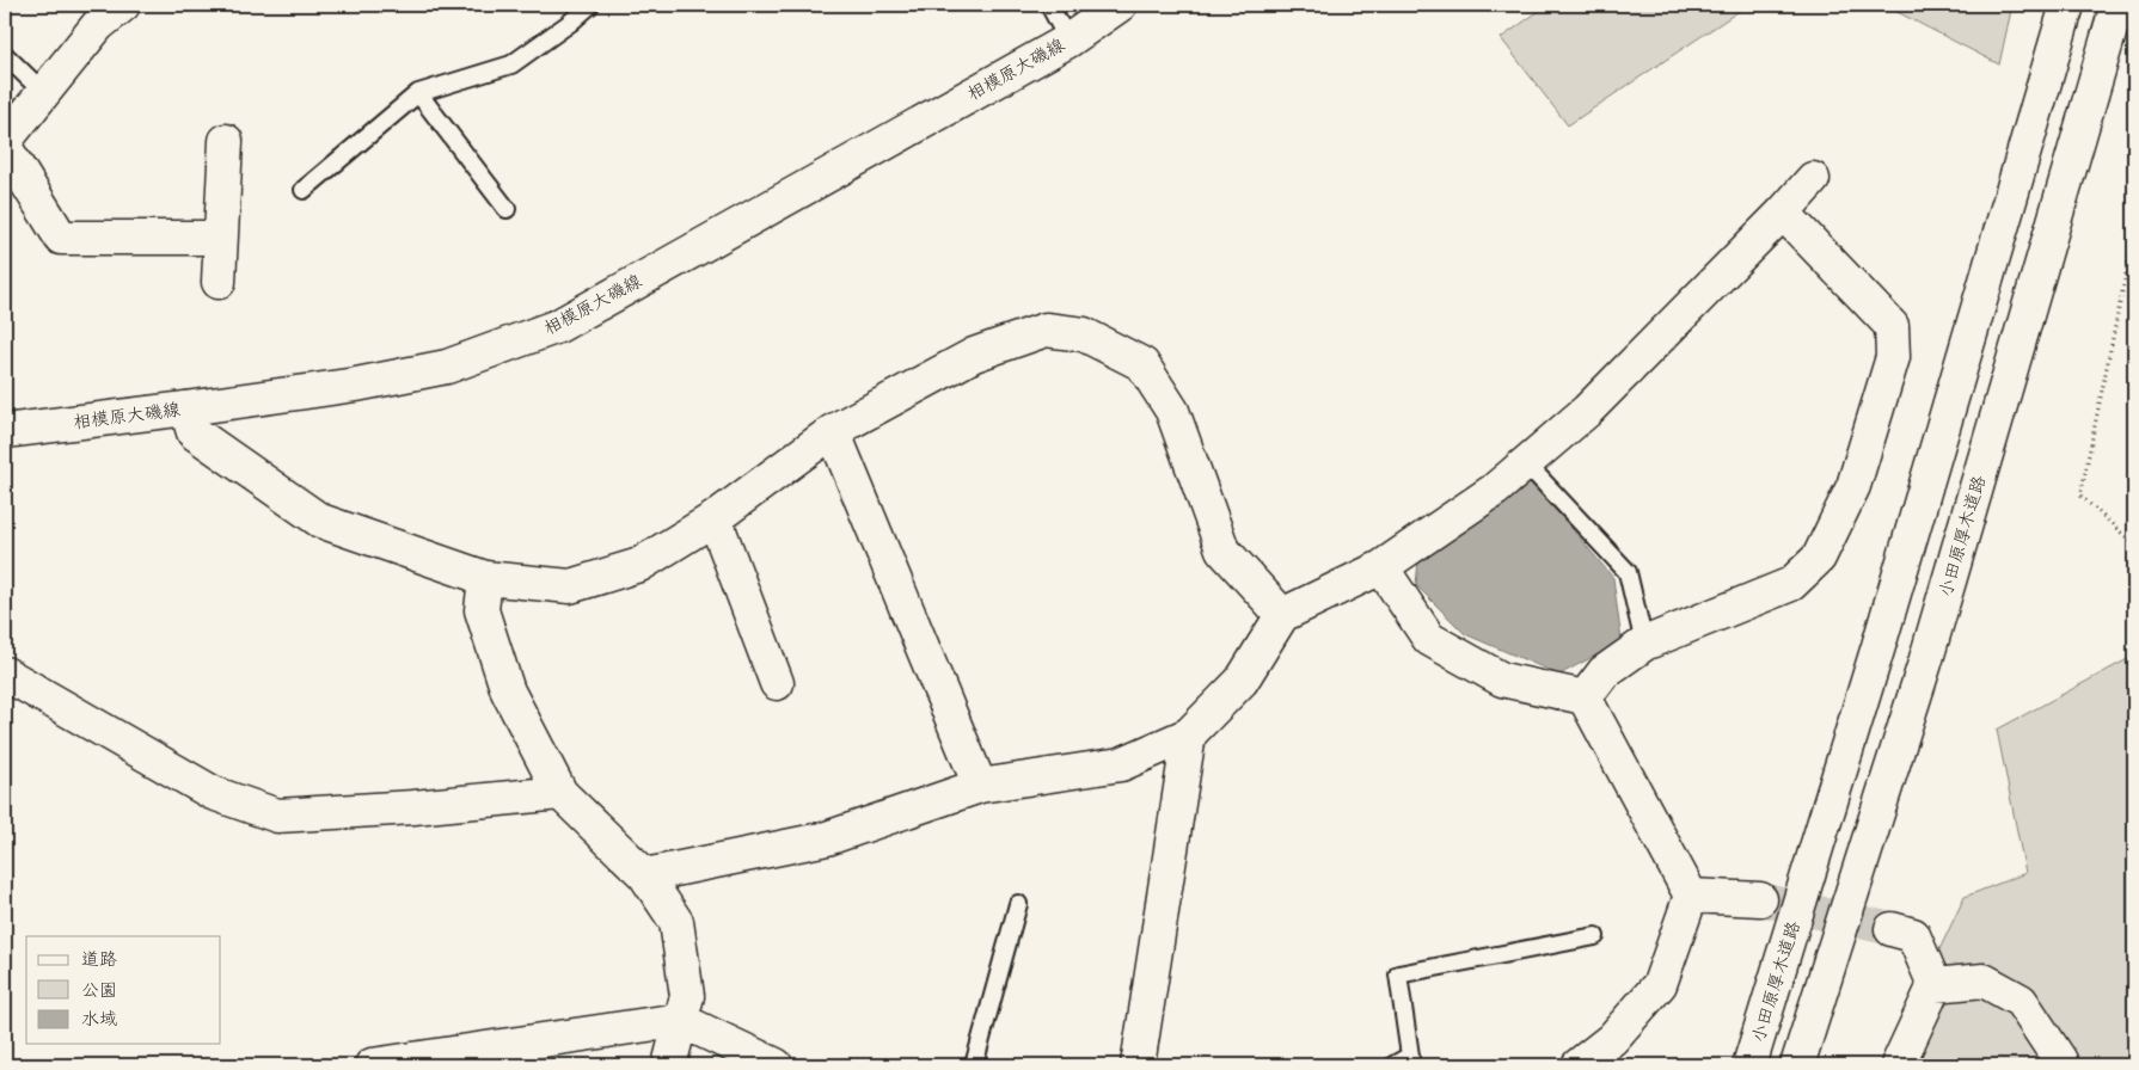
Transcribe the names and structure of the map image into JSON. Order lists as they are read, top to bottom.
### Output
{
  "streets": {
    "main road": ["相模原大磯線", "小田原厚木道路"]
  },
  "legend": ["道路", "公園", "水域"]
}
